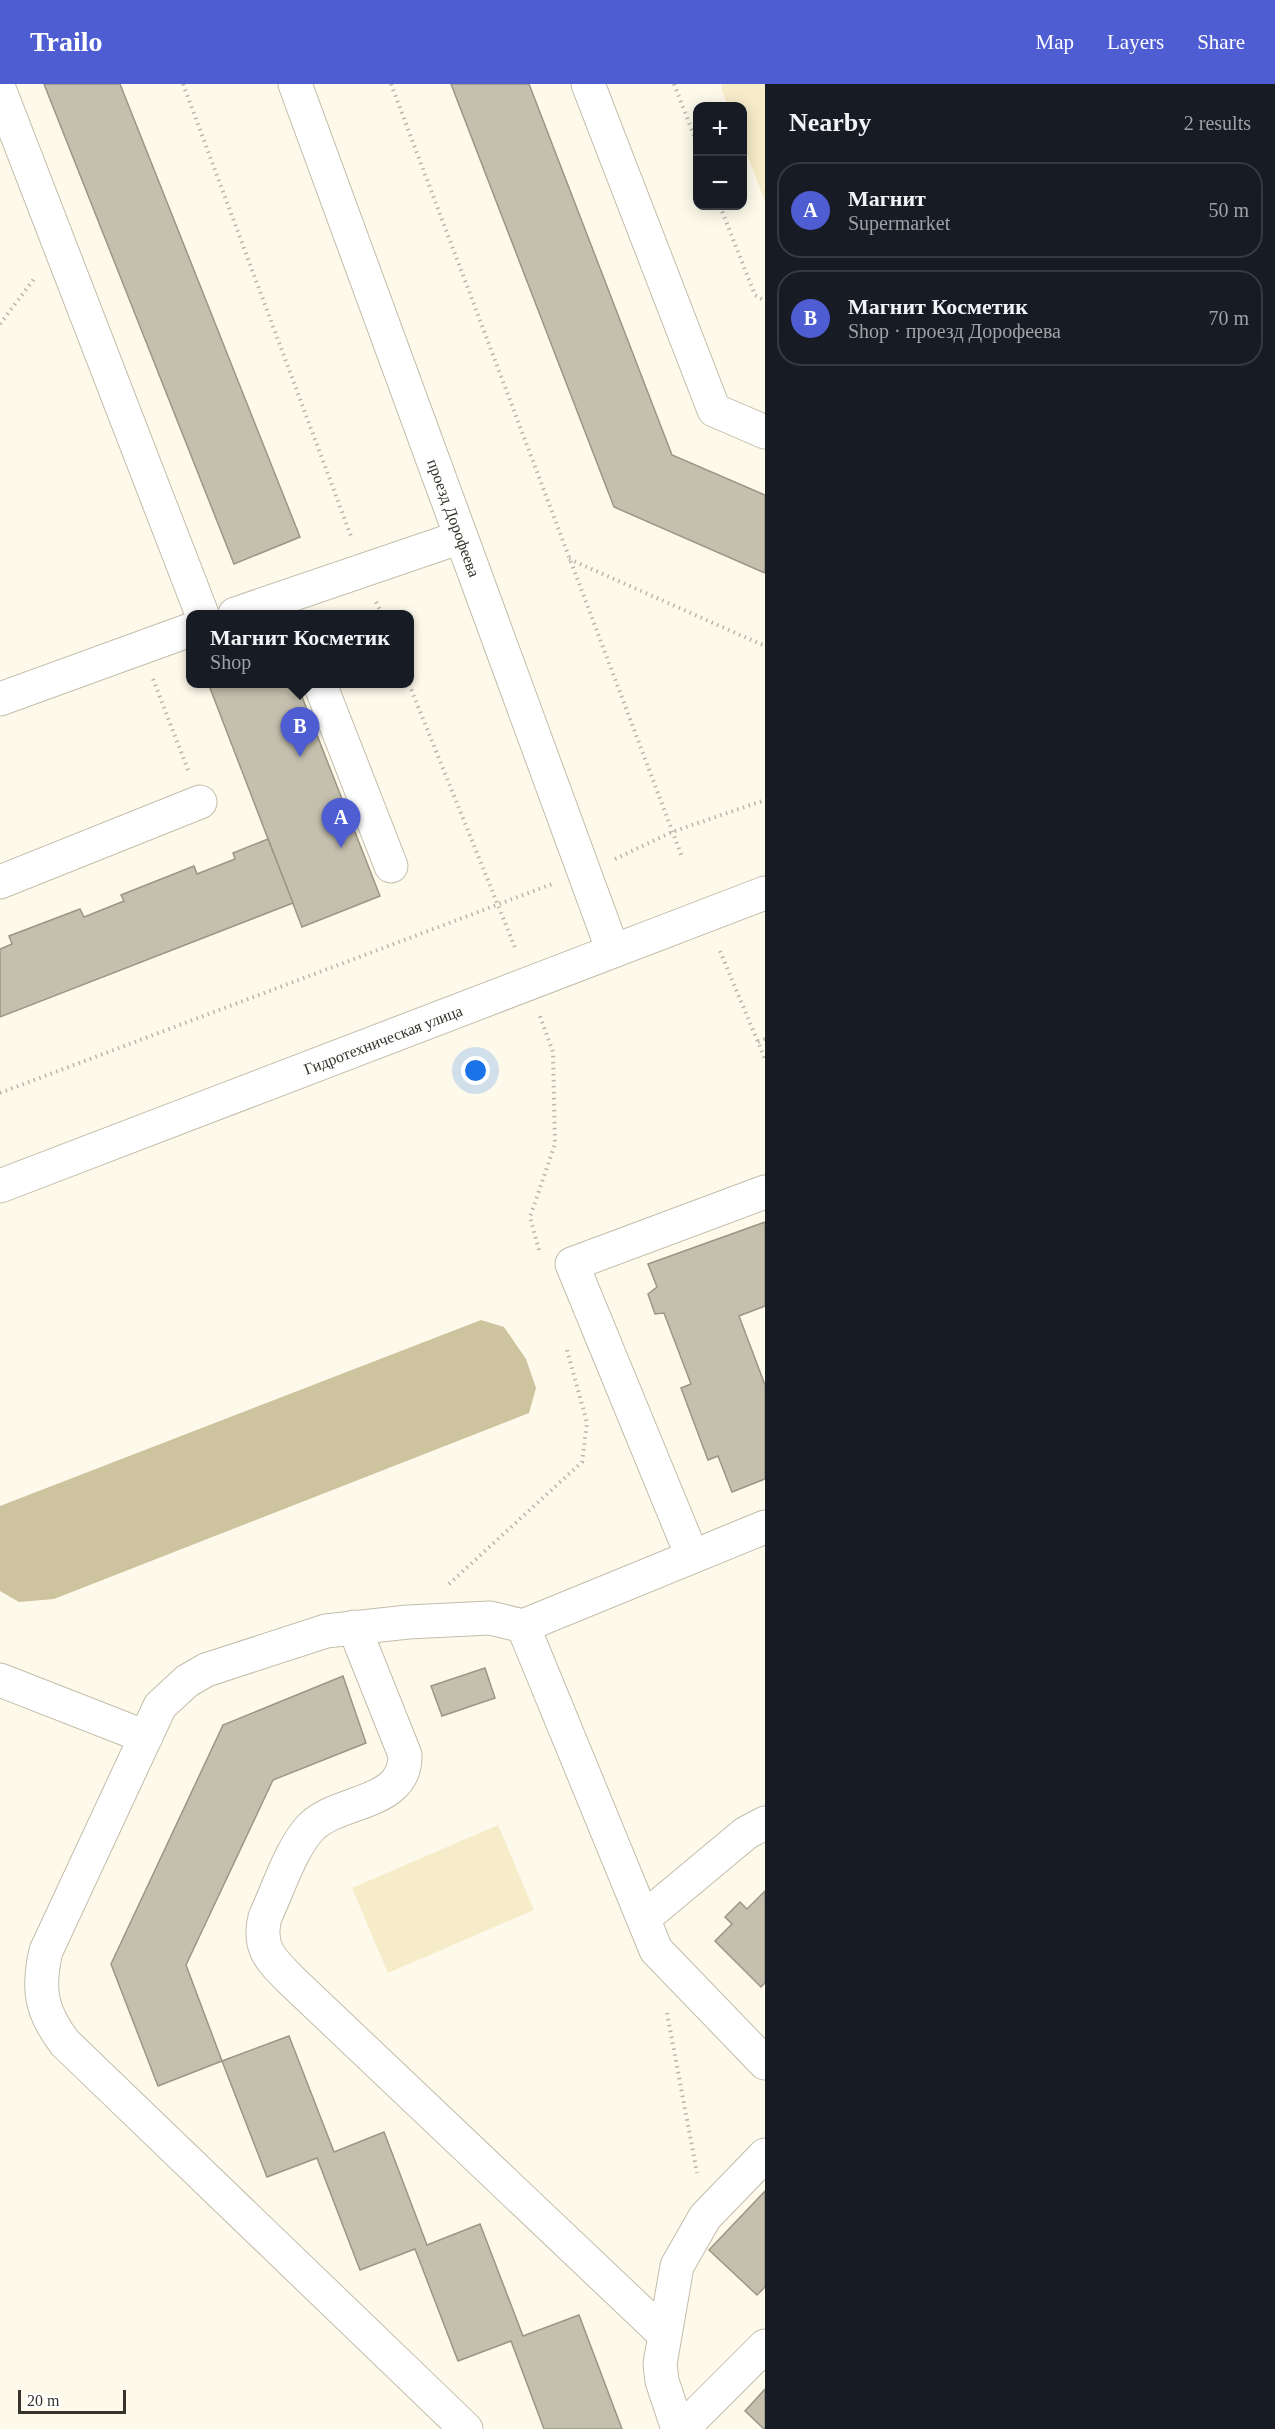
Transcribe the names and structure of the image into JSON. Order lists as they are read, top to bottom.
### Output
{
  "streets": {
    "street": ["проезд Дорофеева", "Гидротехническая улица"]
  },
  "crossings": [
    ["проезд Дорофеева", "Гидротехническая улица"]
  ],
  "scale_bar": "20 m",
  "page": {
    "header": "Trailo",
    "nav": ["Map", "Layers", "Share"],
    "heading": ["Nearby", "2 results"],
    "map_buttons": ["+", "−"],
    "list": [
      {
        "mark": "A",
        "name": "Магнит",
        "note": "Supermarket",
        "value": "50 m"
      },
      {
        "mark": "B",
        "name": "Магнит Косметик",
        "note": "Shop · проезд Дорофеева",
        "value": "70 m"
      }
    ],
    "popup": ["Магнит Косметик", "Shop"],
    "pins": ["B", "A"],
    "scale": "20 m"
  }
}
